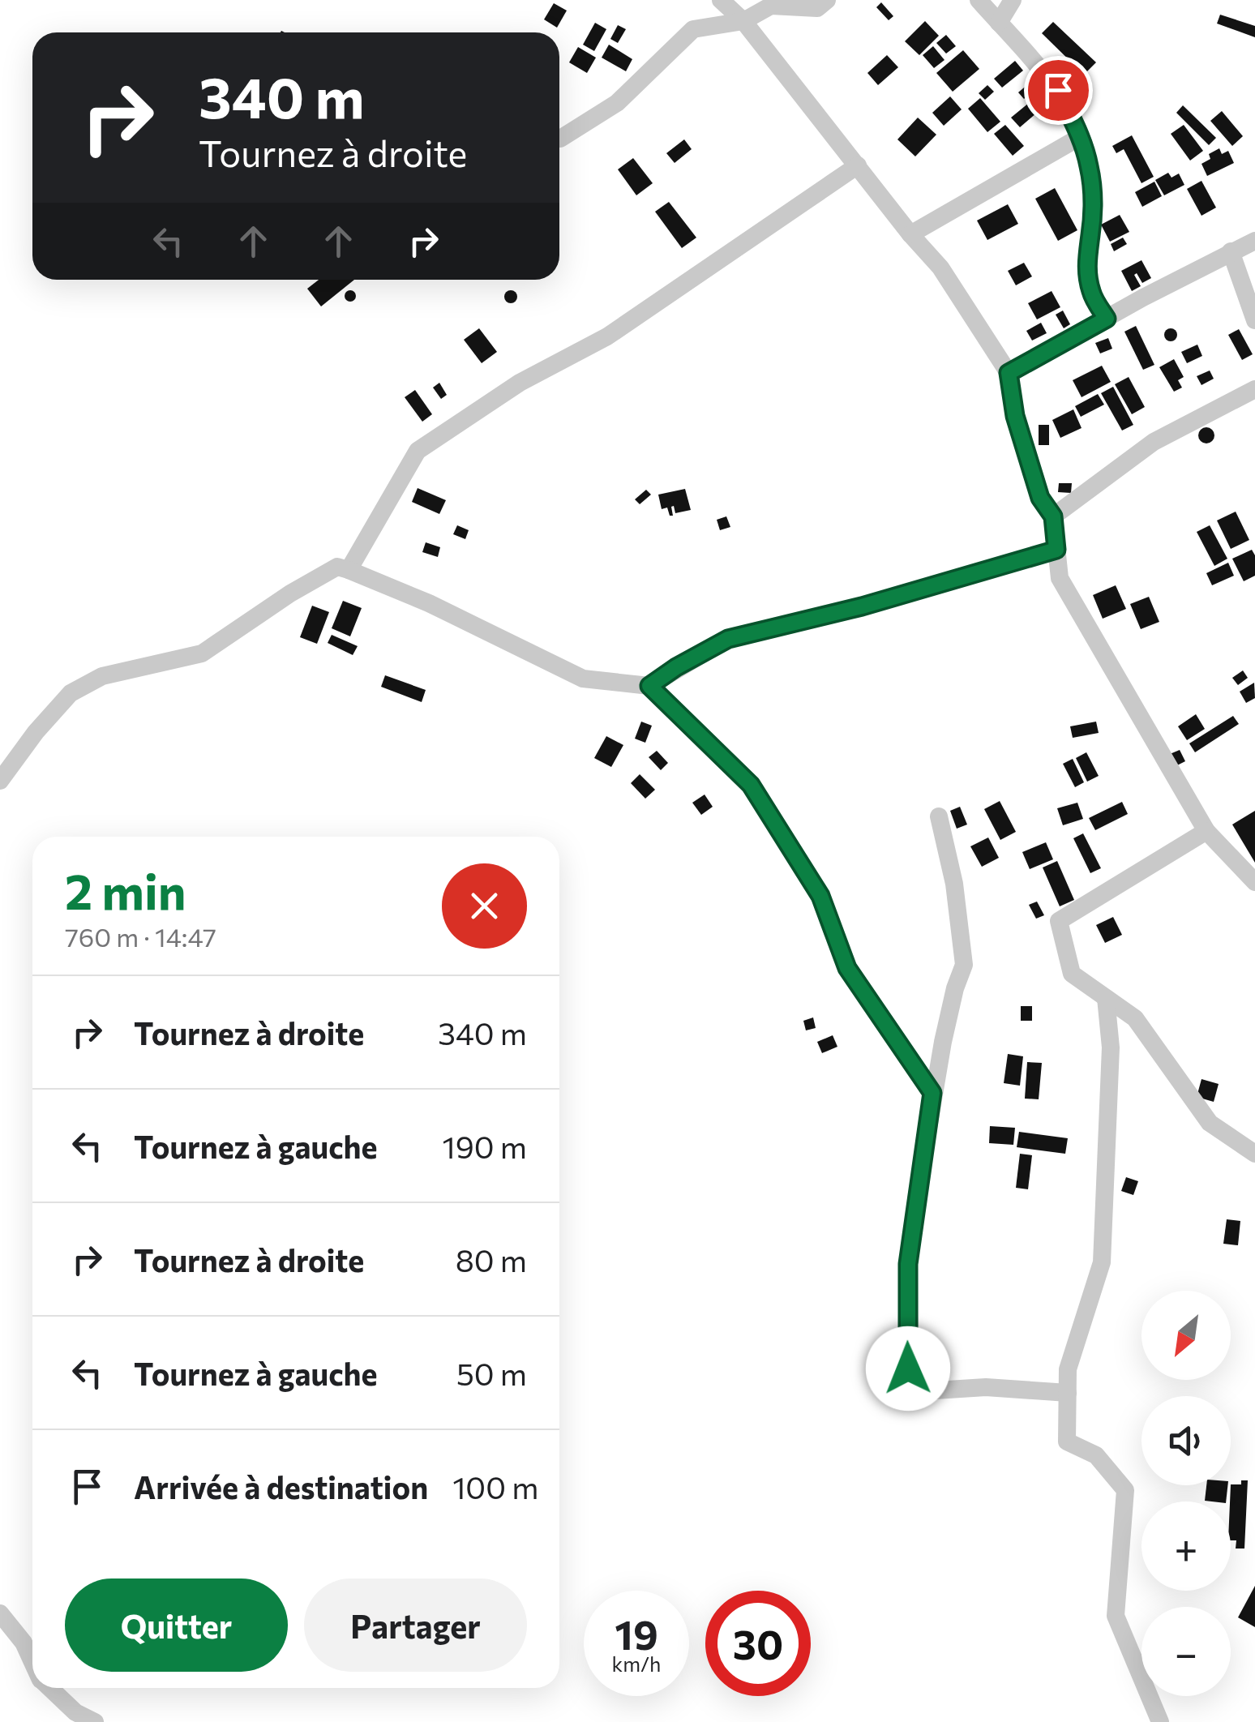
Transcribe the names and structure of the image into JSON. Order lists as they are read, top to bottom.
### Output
{
  "north": "bottom left",
  "page": {
    "turn": ["340 m", "Tournez à droite"],
    "heading": ["2 min", "760 m · 14:47"],
    "list": [
      {
        "name": "Tournez à droite",
        "value": "340 m"
      },
      {
        "name": "Tournez à gauche",
        "value": "190 m"
      },
      {
        "name": "Tournez à droite",
        "value": "80 m"
      },
      {
        "name": "Tournez à gauche",
        "value": "50 m"
      },
      {
        "name": "Arrivée à destination",
        "value": "100 m"
      }
    ],
    "map_buttons": ["+", "−"],
    "buttons": ["Quitter", "Partager"],
    "speed": "19 km/h",
    "limit": "30"
  }
}
